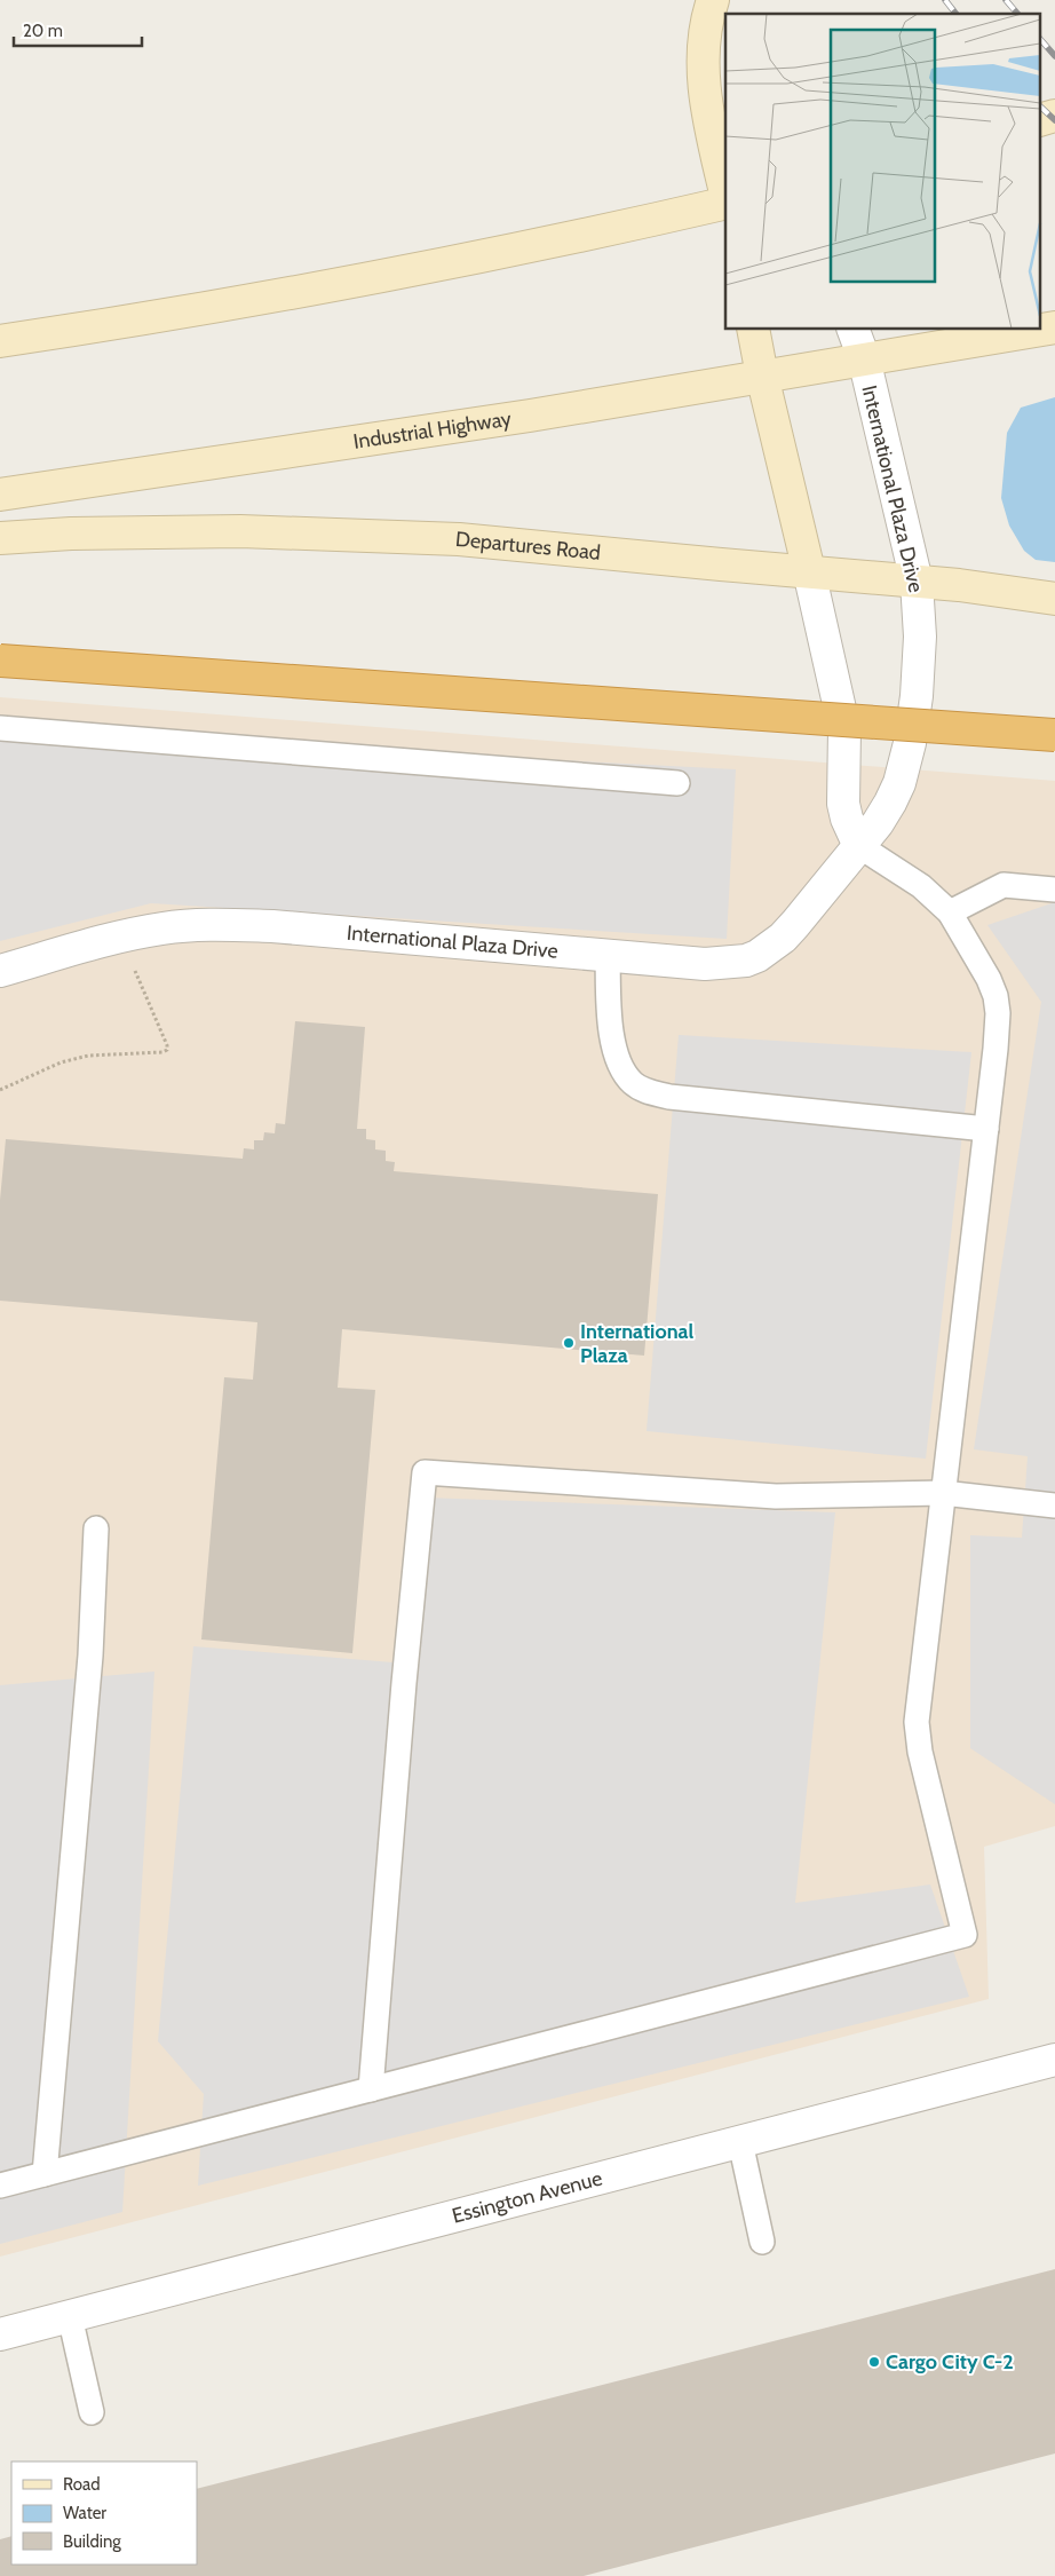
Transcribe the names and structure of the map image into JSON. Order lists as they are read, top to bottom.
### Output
{
  "streets": {
    "street": [
      "Industrial Highway",
      "International Plaza Drive",
      "Departures Road",
      "Essington Avenue"
    ]
  },
  "crossings": [
    ["Industrial Highway", "International Plaza Drive"],
    ["International Plaza Drive", "Departures Road"]
  ],
  "places": ["International Plaza", "Cargo City C-2"],
  "legend": ["Road", "Water", "Building"],
  "scale_bar": "20 m"
}
